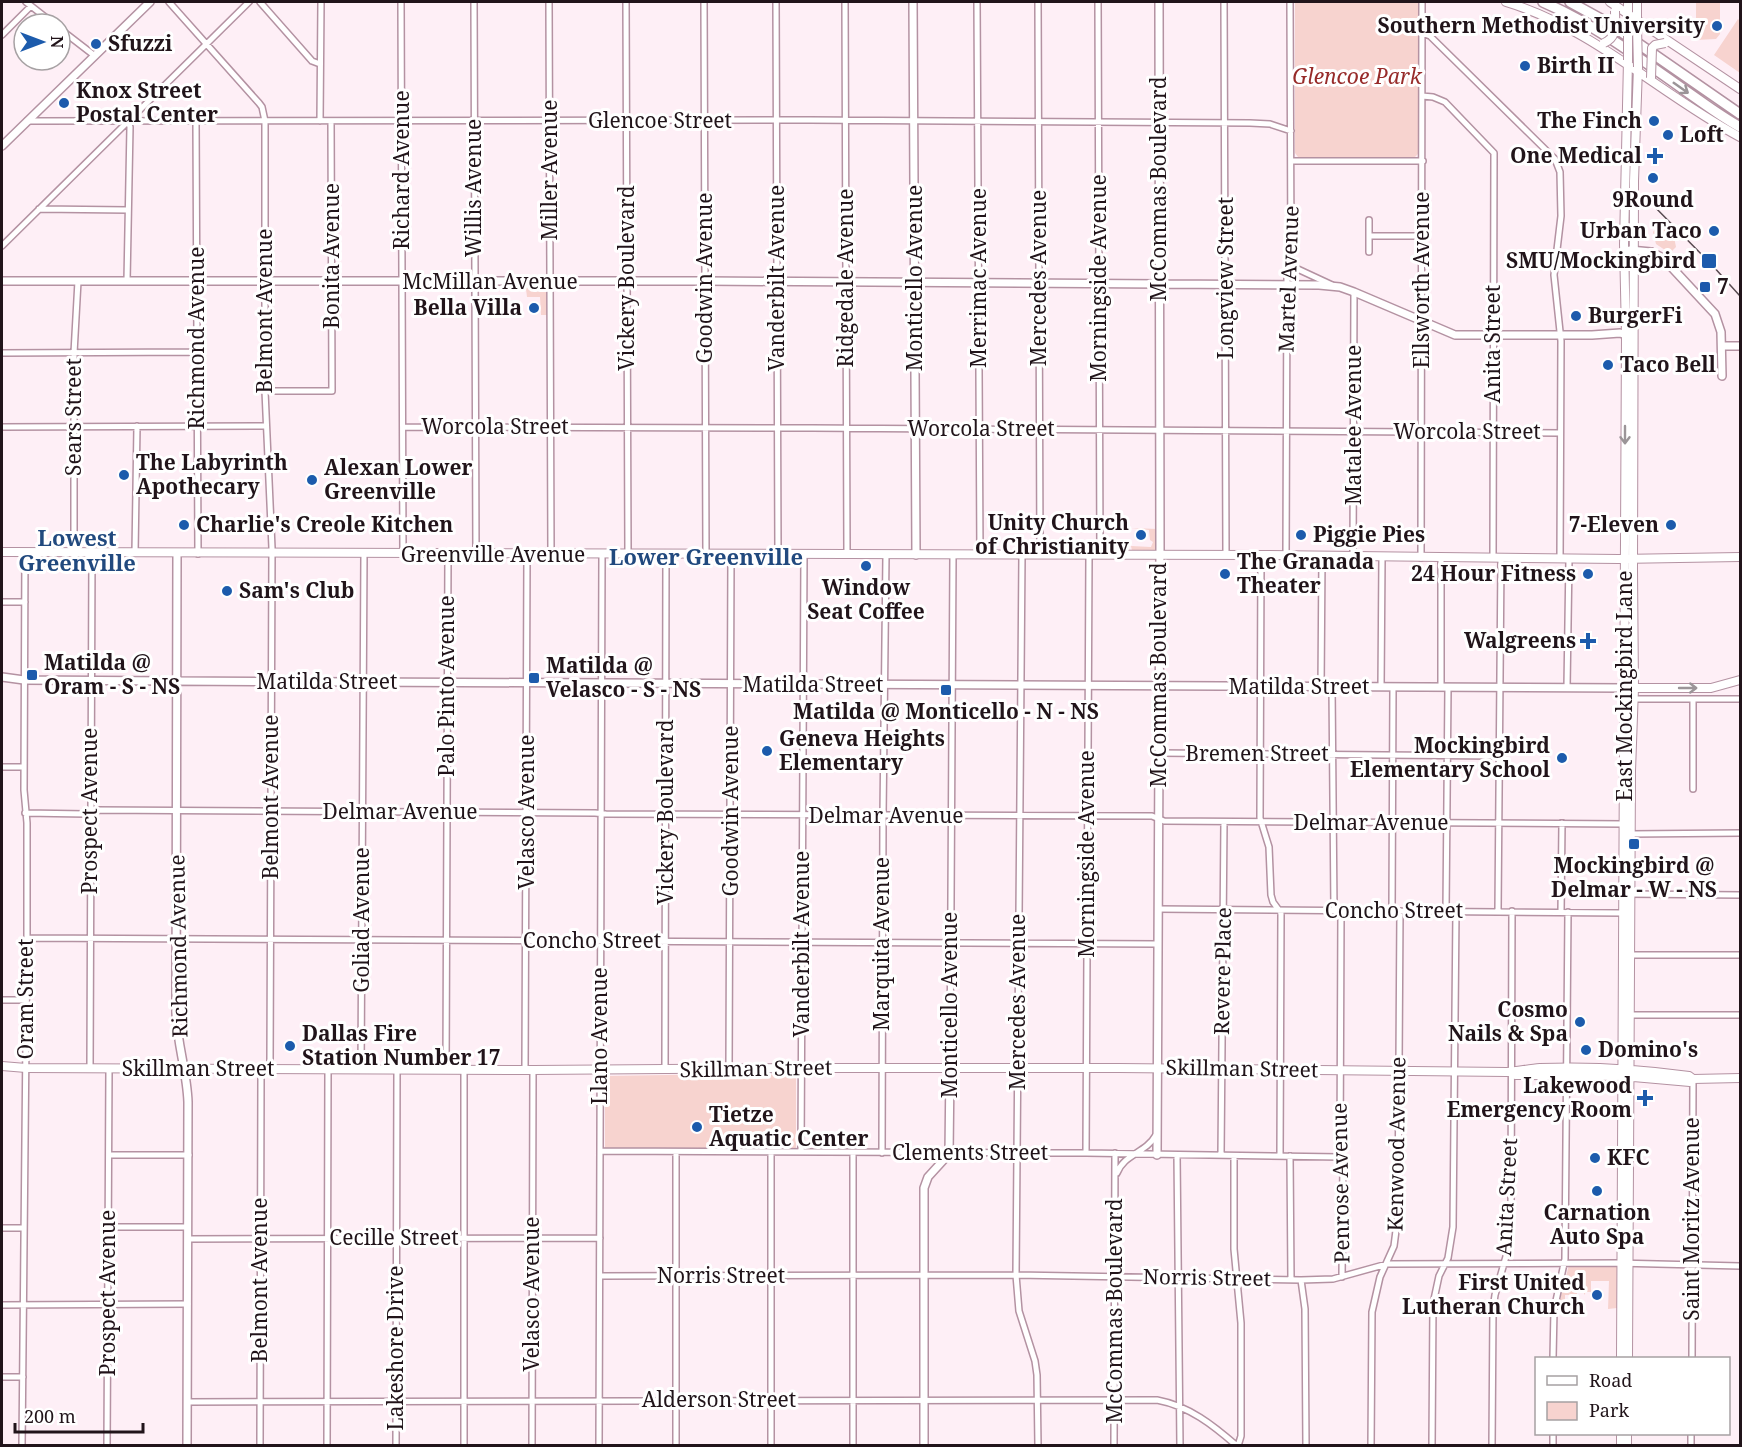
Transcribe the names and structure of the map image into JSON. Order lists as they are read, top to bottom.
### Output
{
  "streets": {
    "main road": ["Greenville Avenue", "East Mockingbird Lane", "Skillman Street"],
    "street": [
      "Glencoe Street",
      "Richard Avenue",
      "Miller Avenue",
      "Willis Avenue",
      "McCommas Boulevard",
      "Bonita Avenue",
      "Vickery Boulevard",
      "Goodwin Avenue",
      "Vanderbilt Avenue",
      "Ridgedale Avenue",
      "Monticello Avenue",
      "Merrimac Avenue",
      "Mercedes Avenue",
      "Morningside Avenue",
      "Longview Street",
      "Martel Avenue",
      "Ellsworth Avenue",
      "McMillan Avenue",
      "Belmont Avenue",
      "Richmond Avenue",
      "Anita Street",
      "Sears Street",
      "Matalee Avenue",
      "Worcola Street",
      "Matilda Street",
      "Palo Pinto Avenue",
      "Bremen Street",
      "Prospect Avenue",
      "Delmar Avenue",
      "Velasco Avenue",
      "Concho Street",
      "Goliad Avenue",
      "Marquita Avenue",
      "Revere Place",
      "Oram Street",
      "Llano Avenue",
      "Kenwood Avenue",
      "Clements Street",
      "Penrose Avenue",
      "Saint Moritz Avenue",
      "Cecille Street",
      "Norris Street",
      "Lakeshore Drive",
      "Alderson Street"
    ]
  },
  "crossings": [
    ["Glencoe Street", "Richard Avenue"],
    ["Glencoe Street", "Miller Avenue"],
    ["Glencoe Street", "Willis Avenue"],
    ["Glencoe Street", "McCommas Boulevard"],
    ["Glencoe Street", "Bonita Avenue"],
    ["Glencoe Street", "Vickery Boulevard"],
    ["Glencoe Street", "Goodwin Avenue"],
    ["Glencoe Street", "Vanderbilt Avenue"],
    ["Glencoe Street", "Ridgedale Avenue"],
    ["Glencoe Street", "Monticello Avenue"],
    ["Glencoe Street", "Merrimac Avenue"],
    ["Glencoe Street", "Mercedes Avenue"],
    ["Glencoe Street", "Morningside Avenue"],
    ["Glencoe Street", "Longview Street"],
    ["Glencoe Street", "Martel Avenue"],
    ["Glencoe Street", "Belmont Avenue"],
    ["Glencoe Street", "Richmond Avenue"],
    ["Richard Avenue", "McMillan Avenue"],
    ["Richard Avenue", "Worcola Street"],
    ["Richard Avenue", "Greenville Avenue"],
    ["Miller Avenue", "McMillan Avenue"],
    ["Miller Avenue", "Worcola Street"],
    ["Miller Avenue", "Greenville Avenue"],
    ["Willis Avenue", "McMillan Avenue"],
    ["Willis Avenue", "Worcola Street"],
    ["Willis Avenue", "Greenville Avenue"],
    ["McCommas Boulevard", "McMillan Avenue"],
    ["McCommas Boulevard", "Worcola Street"],
    ["McCommas Boulevard", "Greenville Avenue"],
    ["McCommas Boulevard", "Matilda Street"],
    ["McCommas Boulevard", "Bremen Street"],
    ["McCommas Boulevard", "Delmar Avenue"],
    ["McCommas Boulevard", "Concho Street"],
    ["McCommas Boulevard", "Skillman Street"],
    ["McCommas Boulevard", "Clements Street"],
    ["McCommas Boulevard", "Norris Street"],
    ["McCommas Boulevard", "Alderson Street"],
    ["Bonita Avenue", "McMillan Avenue"],
    ["Bonita Avenue", "Belmont Avenue"],
    ["Vickery Boulevard", "McMillan Avenue"],
    ["Vickery Boulevard", "Worcola Street"],
    ["Vickery Boulevard", "Greenville Avenue"],
    ["Vickery Boulevard", "Matilda Street"],
    ["Vickery Boulevard", "Delmar Avenue"],
    ["Vickery Boulevard", "Concho Street"],
    ["Vickery Boulevard", "Skillman Street"],
    ["Goodwin Avenue", "McMillan Avenue"],
    ["Goodwin Avenue", "Worcola Street"],
    ["Goodwin Avenue", "Greenville Avenue"],
    ["Goodwin Avenue", "Matilda Street"],
    ["Goodwin Avenue", "Delmar Avenue"],
    ["Goodwin Avenue", "Concho Street"],
    ["Goodwin Avenue", "Skillman Street"],
    ["Vanderbilt Avenue", "McMillan Avenue"],
    ["Vanderbilt Avenue", "Worcola Street"],
    ["Vanderbilt Avenue", "Greenville Avenue"],
    ["Vanderbilt Avenue", "Matilda Street"],
    ["Vanderbilt Avenue", "Delmar Avenue"],
    ["Vanderbilt Avenue", "Concho Street"],
    ["Vanderbilt Avenue", "Skillman Street"],
    ["Vanderbilt Avenue", "Clements Street"],
    ["Ridgedale Avenue", "McMillan Avenue"],
    ["Ridgedale Avenue", "Worcola Street"],
    ["Ridgedale Avenue", "Greenville Avenue"],
    ["Monticello Avenue", "McMillan Avenue"],
    ["Monticello Avenue", "Worcola Street"],
    ["Monticello Avenue", "Greenville Avenue"],
    ["Monticello Avenue", "Matilda Street"],
    ["Monticello Avenue", "Delmar Avenue"],
    ["Monticello Avenue", "Concho Street"],
    ["Monticello Avenue", "Skillman Street"],
    ["Monticello Avenue", "Clements Street"],
    ["Merrimac Avenue", "McMillan Avenue"],
    ["Merrimac Avenue", "Worcola Street"],
    ["Merrimac Avenue", "Greenville Avenue"],
    ["Mercedes Avenue", "McMillan Avenue"],
    ["Mercedes Avenue", "Worcola Street"],
    ["Mercedes Avenue", "Greenville Avenue"],
    ["Mercedes Avenue", "Matilda Street"],
    ["Mercedes Avenue", "Delmar Avenue"],
    ["Mercedes Avenue", "Concho Street"],
    ["Mercedes Avenue", "Skillman Street"],
    ["Mercedes Avenue", "Clements Street"],
    ["Mercedes Avenue", "Norris Street"],
    ["Mercedes Avenue", "Alderson Street"],
    ["Morningside Avenue", "McMillan Avenue"],
    ["Morningside Avenue", "Worcola Street"],
    ["Morningside Avenue", "Greenville Avenue"],
    ["Morningside Avenue", "Matilda Street"],
    ["Morningside Avenue", "Delmar Avenue"],
    ["Morningside Avenue", "Concho Street"],
    ["Morningside Avenue", "Skillman Street"],
    ["Morningside Avenue", "Clements Street"],
    ["Longview Street", "McMillan Avenue"],
    ["Longview Street", "Worcola Street"],
    ["Longview Street", "Greenville Avenue"],
    ["Martel Avenue", "McMillan Avenue"],
    ["Martel Avenue", "Worcola Street"],
    ["Martel Avenue", "Greenville Avenue"],
    ["Ellsworth Avenue", "McMillan Avenue"],
    ["Ellsworth Avenue", "Anita Street"],
    ["Ellsworth Avenue", "Worcola Street"],
    ["Ellsworth Avenue", "Greenville Avenue"],
    ["McMillan Avenue", "Belmont Avenue"],
    ["McMillan Avenue", "Richmond Avenue"],
    ["McMillan Avenue", "Anita Street"],
    ["McMillan Avenue", "Sears Street"],
    ["McMillan Avenue", "Matalee Avenue"],
    ["McMillan Avenue", "East Mockingbird Lane"],
    ["Belmont Avenue", "Greenville Avenue"],
    ["Belmont Avenue", "Matilda Street"],
    ["Belmont Avenue", "Delmar Avenue"],
    ["Belmont Avenue", "Concho Street"],
    ["Belmont Avenue", "Skillman Street"],
    ["Belmont Avenue", "Cecille Street"],
    ["Belmont Avenue", "Alderson Street"],
    ["Richmond Avenue", "Greenville Avenue"],
    ["Richmond Avenue", "Matilda Street"],
    ["Richmond Avenue", "Delmar Avenue"],
    ["Richmond Avenue", "Concho Street"],
    ["Richmond Avenue", "Skillman Street"],
    ["Richmond Avenue", "Cecille Street"],
    ["Richmond Avenue", "Alderson Street"],
    ["Anita Street", "Worcola Street"],
    ["Anita Street", "Greenville Avenue"],
    ["Anita Street", "Matilda Street"],
    ["Anita Street", "Bremen Street"],
    ["Anita Street", "Delmar Avenue"],
    ["Anita Street", "Concho Street"],
    ["Anita Street", "Skillman Street"],
    ["Anita Street", "Norris Street"],
    ["Sears Street", "Greenville Avenue"],
    ["Matalee Avenue", "Worcola Street"],
    ["Matalee Avenue", "Greenville Avenue"],
    ["Greenville Avenue", "Palo Pinto Avenue"],
    ["Greenville Avenue", "East Mockingbird Lane"],
    ["Greenville Avenue", "Prospect Avenue"],
    ["Greenville Avenue", "Velasco Avenue"],
    ["Greenville Avenue", "Goliad Avenue"],
    ["Greenville Avenue", "Marquita Avenue"],
    ["Greenville Avenue", "Oram Street"],
    ["Greenville Avenue", "Llano Avenue"],
    ["Matilda Street", "Palo Pinto Avenue"],
    ["Matilda Street", "East Mockingbird Lane"],
    ["Matilda Street", "Prospect Avenue"],
    ["Matilda Street", "Velasco Avenue"],
    ["Matilda Street", "Goliad Avenue"],
    ["Matilda Street", "Marquita Avenue"],
    ["Matilda Street", "Oram Street"],
    ["Matilda Street", "Llano Avenue"],
    ["Matilda Street", "Penrose Avenue"],
    ["Palo Pinto Avenue", "Delmar Avenue"],
    ["Palo Pinto Avenue", "Concho Street"],
    ["Palo Pinto Avenue", "Skillman Street"],
    ["East Mockingbird Lane", "Delmar Avenue"],
    ["East Mockingbird Lane", "Concho Street"],
    ["East Mockingbird Lane", "Skillman Street"],
    ["East Mockingbird Lane", "Norris Street"],
    ["Bremen Street", "Penrose Avenue"],
    ["Prospect Avenue", "Delmar Avenue"],
    ["Prospect Avenue", "Concho Street"],
    ["Prospect Avenue", "Skillman Street"],
    ["Delmar Avenue", "Velasco Avenue"],
    ["Delmar Avenue", "Goliad Avenue"],
    ["Delmar Avenue", "Marquita Avenue"],
    ["Delmar Avenue", "Revere Place"],
    ["Delmar Avenue", "Oram Street"],
    ["Delmar Avenue", "Llano Avenue"],
    ["Delmar Avenue", "Penrose Avenue"],
    ["Velasco Avenue", "Concho Street"],
    ["Velasco Avenue", "Skillman Street"],
    ["Velasco Avenue", "Cecille Street"],
    ["Velasco Avenue", "Alderson Street"],
    ["Concho Street", "Goliad Avenue"],
    ["Concho Street", "Marquita Avenue"],
    ["Concho Street", "Revere Place"],
    ["Concho Street", "Oram Street"],
    ["Concho Street", "Llano Avenue"],
    ["Concho Street", "Kenwood Avenue"],
    ["Concho Street", "Penrose Avenue"],
    ["Goliad Avenue", "Skillman Street"],
    ["Marquita Avenue", "Skillman Street"],
    ["Marquita Avenue", "Clements Street"],
    ["Revere Place", "Skillman Street"],
    ["Revere Place", "Clements Street"],
    ["Oram Street", "Skillman Street"],
    ["Llano Avenue", "Skillman Street"],
    ["Llano Avenue", "Clements Street"],
    ["Llano Avenue", "Cecille Street"],
    ["Llano Avenue", "Norris Street"],
    ["Llano Avenue", "Alderson Street"],
    ["Skillman Street", "Kenwood Avenue"],
    ["Skillman Street", "Penrose Avenue"],
    ["Skillman Street", "Saint Moritz Avenue"],
    ["Skillman Street", "Lakeshore Drive"],
    ["Kenwood Avenue", "Norris Street"],
    ["Clements Street", "Penrose Avenue"],
    ["Penrose Avenue", "Norris Street"],
    ["Saint Moritz Avenue", "Norris Street"],
    ["Cecille Street", "Lakeshore Drive"],
    ["Lakeshore Drive", "Alderson Street"]
  ],
  "districts": ["Lowest Greenville", "Lower Greenville"],
  "parks": ["Glencoe Park"],
  "places": {
    "other": [
      "Southern Methodist University",
      "Sfuzzi",
      "Birth II",
      "Knox Street Postal Center",
      "The Finch",
      "Loft",
      "9Round",
      "Urban Taco",
      "Bella Villa",
      "BurgerFi",
      "Taco Bell",
      "The Labyrinth Apothecary",
      "Alexan Lower Greenville",
      "Charlie's Creole Kitchen",
      "7-Eleven",
      "Unity Church of Christianity",
      "Piggie Pies",
      "Window Seat Coffee",
      "The Granada Theater",
      "24 Hour Fitness",
      "Sam's Club",
      "Geneva Heights Elementary",
      "Mockingbird Elementary School",
      "Cosmo Nails & Spa",
      "Dallas Fire Station Number 17",
      "Domino's",
      "Tietze Aquatic Center",
      "KFC",
      "Carnation Auto Spa",
      "First United Lutheran Church"
    ],
    "health": ["One Medical", "Walgreens", "Lakewood Emergency Room"],
    "transit": [
      "SMU/Mockingbird",
      "7",
      "Matilda @ Oram - S - NS",
      "Matilda @ Velasco - S - NS",
      "Matilda @ Monticello - N - NS",
      "Mockingbird @ Delmar - W - NS"
    ]
  },
  "legend": ["Road", "Park"],
  "scale_bar": "200 m",
  "north": "right"
}
